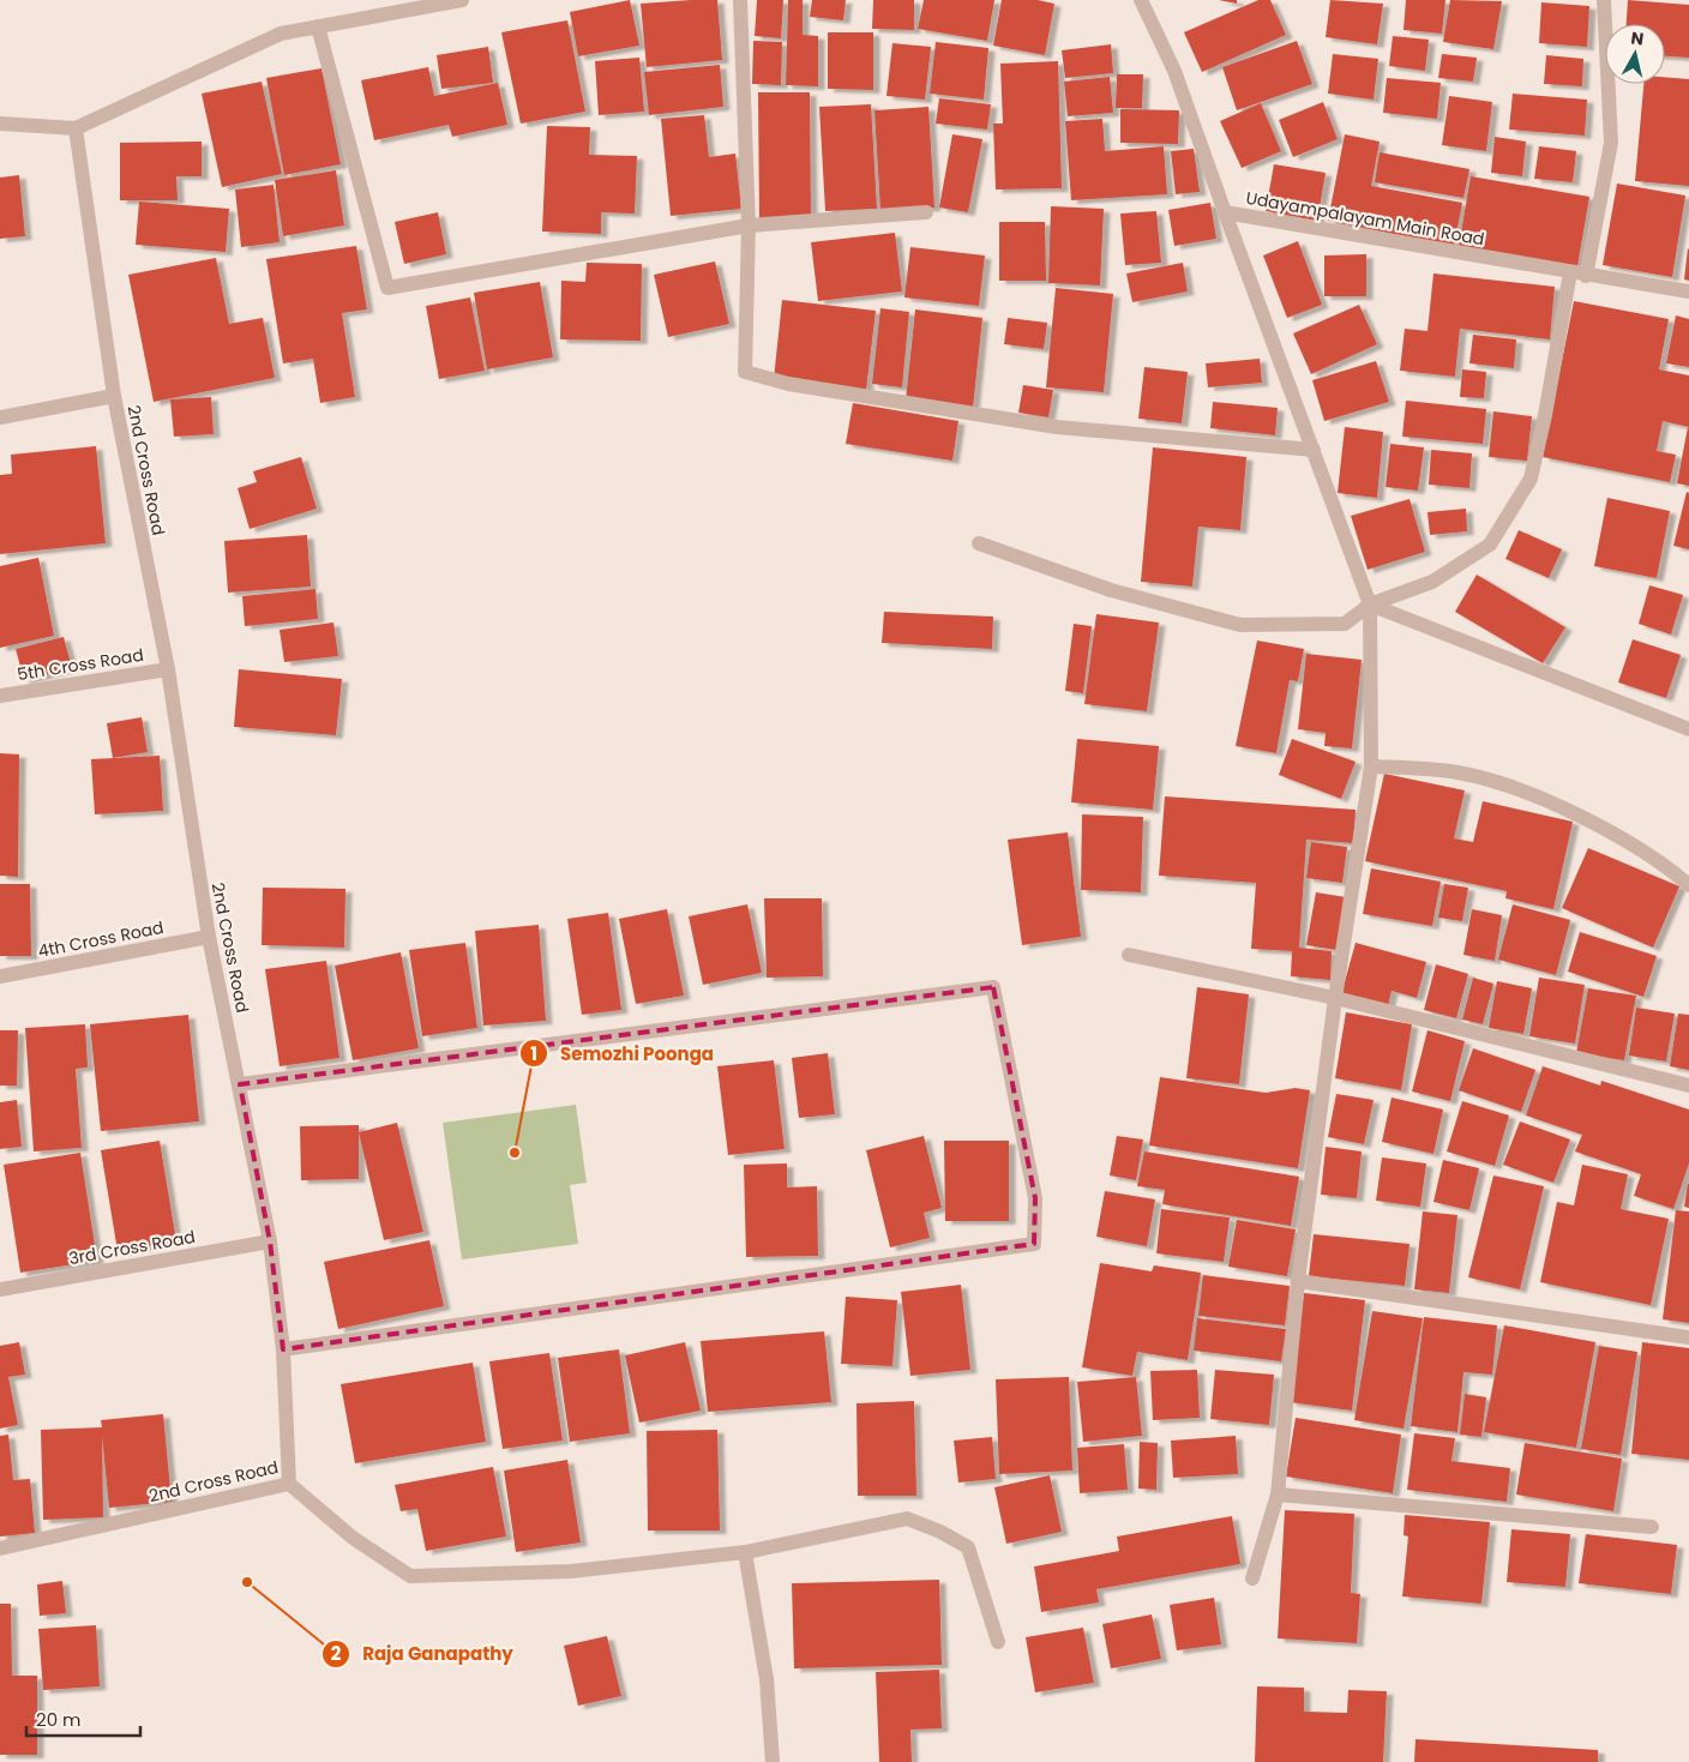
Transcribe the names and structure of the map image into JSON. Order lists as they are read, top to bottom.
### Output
{
  "streets": {
    "street": [
      "Udayampalayam Main Road",
      "2nd Cross Road",
      "5th Cross Road",
      "4th Cross Road",
      "3rd Cross Road"
    ]
  },
  "crossings": [
    ["2nd Cross Road", "5th Cross Road"],
    ["2nd Cross Road", "4th Cross Road"],
    ["2nd Cross Road", "3rd Cross Road"]
  ],
  "places": ["Semozhi Poonga", "Raja Ganapathy"],
  "scale_bar": "20 m",
  "north": "top"
}
